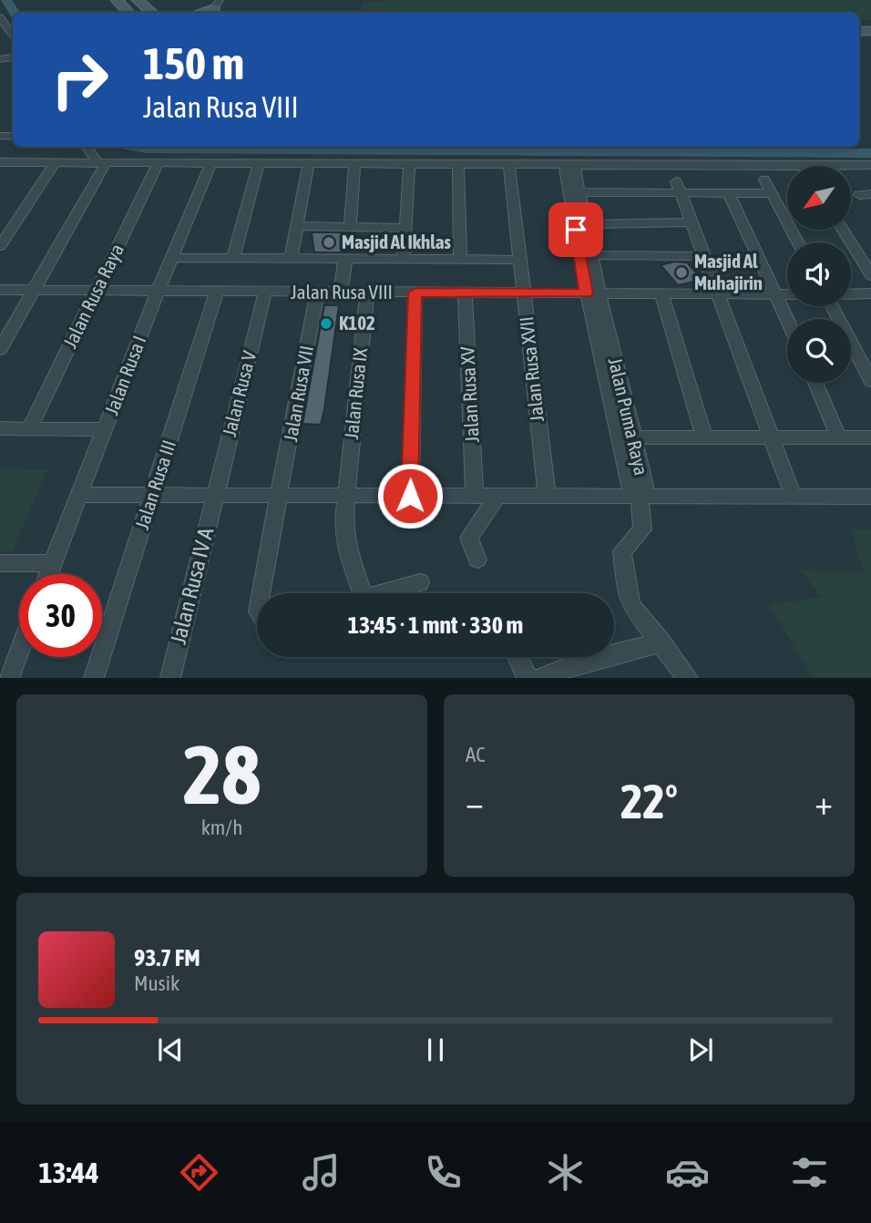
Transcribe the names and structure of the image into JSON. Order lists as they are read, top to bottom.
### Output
{
  "streets": {
    "street": [
      "Jalan Rusa VIII",
      "Jalan Rusa Raya",
      "Jalan Rusa XVII",
      "Jalan Rusa I",
      "Jalan Rusa V",
      "Jalan Rusa VII",
      "Jalan Rusa IX",
      "Jalan Rusa XV",
      "Jalan Puma Raya",
      "Jalan Rusa III",
      "Jalan Rusa IV A"
    ]
  },
  "crossings": [
    ["Jalan Rusa VIII", "Jalan Rusa Raya"],
    ["Jalan Rusa VIII", "Jalan Rusa XVII"],
    ["Jalan Rusa VIII", "Jalan Rusa I"],
    ["Jalan Rusa VIII", "Jalan Rusa V"],
    ["Jalan Rusa VIII", "Jalan Rusa VII"],
    ["Jalan Rusa VIII", "Jalan Rusa IX"],
    ["Jalan Rusa VIII", "Jalan Rusa XV"],
    ["Jalan Rusa VIII", "Jalan Puma Raya"],
    ["Jalan Rusa VIII", "Jalan Rusa III"],
    ["Jalan Rusa V", "Jalan Rusa IV A"]
  ],
  "places": ["Masjid Al Ikhlas", "Masjid Al Muhajirin", "K102"],
  "north": "bottom left",
  "page": {
    "turn": ["150 m", "Jalan Rusa VIII"],
    "limit": "30",
    "trip": "13:45 · 1 mnt · 330 m",
    "tile": [
      ["28", "km/h"],
      "AC"
    ],
    "heat": ["−", "22°", "+"],
    "song": ["93.7 FM", "Musik"],
    "tabs": "13:44"
  }
}
